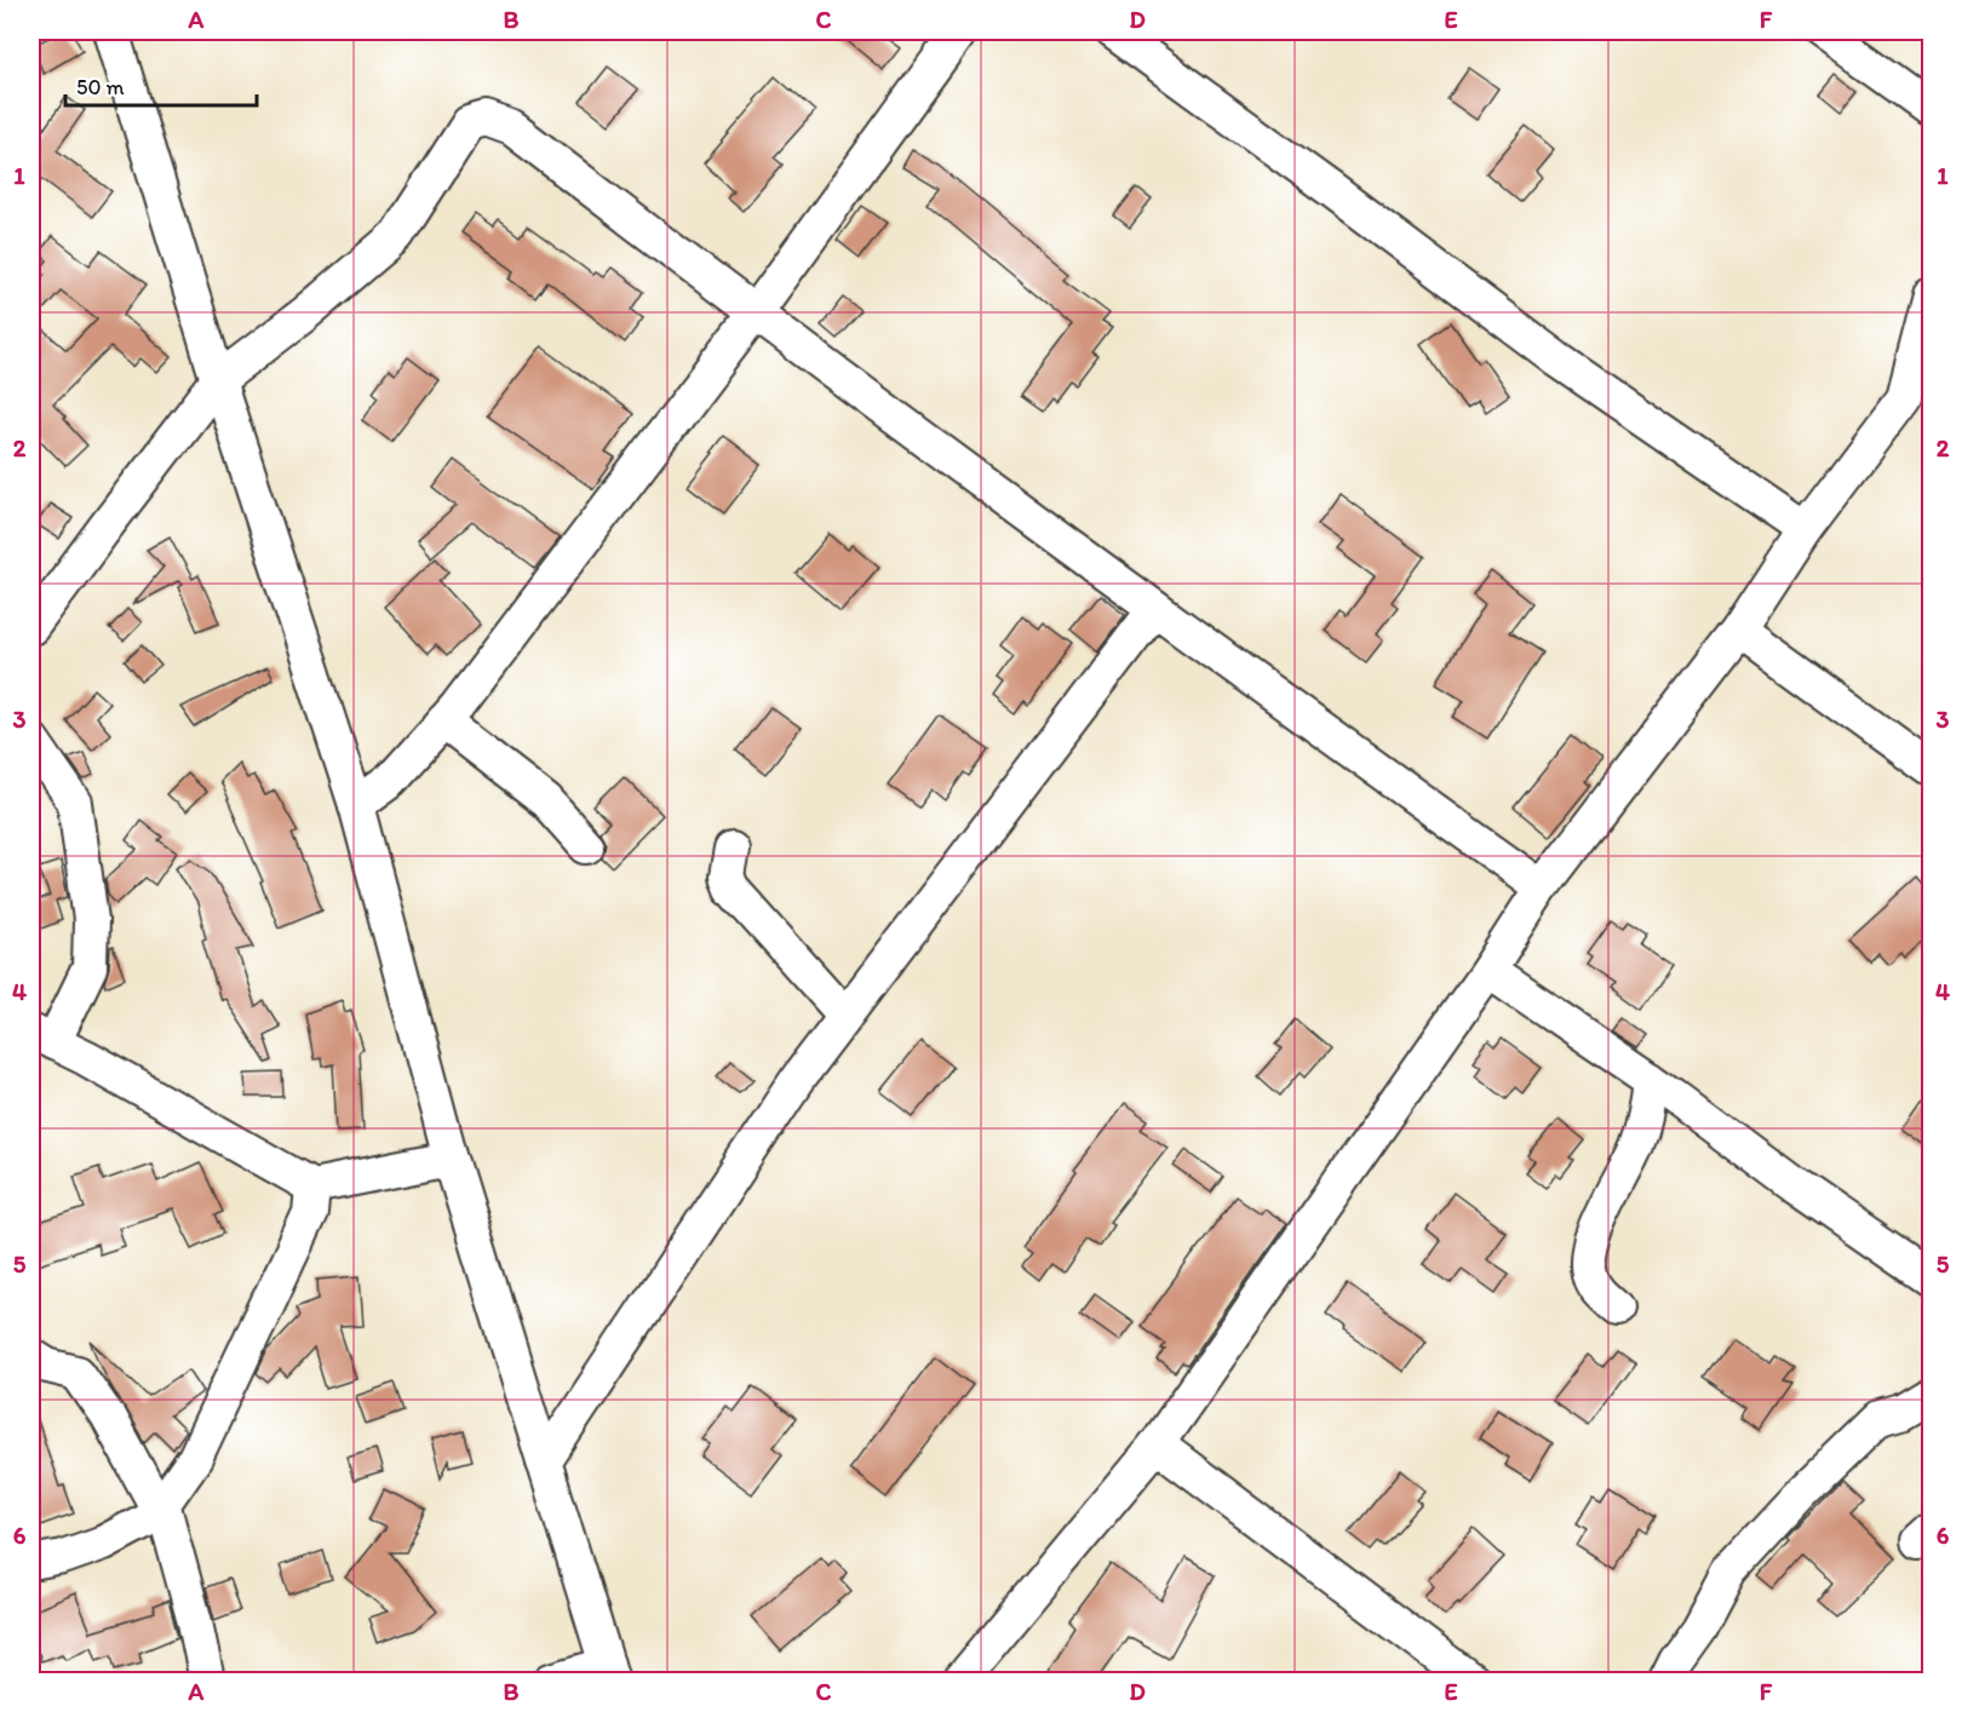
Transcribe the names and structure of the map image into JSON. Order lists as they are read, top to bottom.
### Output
{
  "scale_bar": "50 m",
  "grid": {
    "columns": [
      "A",
      "B",
      "C",
      "D",
      "E",
      "F"
    ],
    "rows": [
      "1",
      "2",
      "3",
      "4",
      "5",
      "6"
    ]
  }
}
